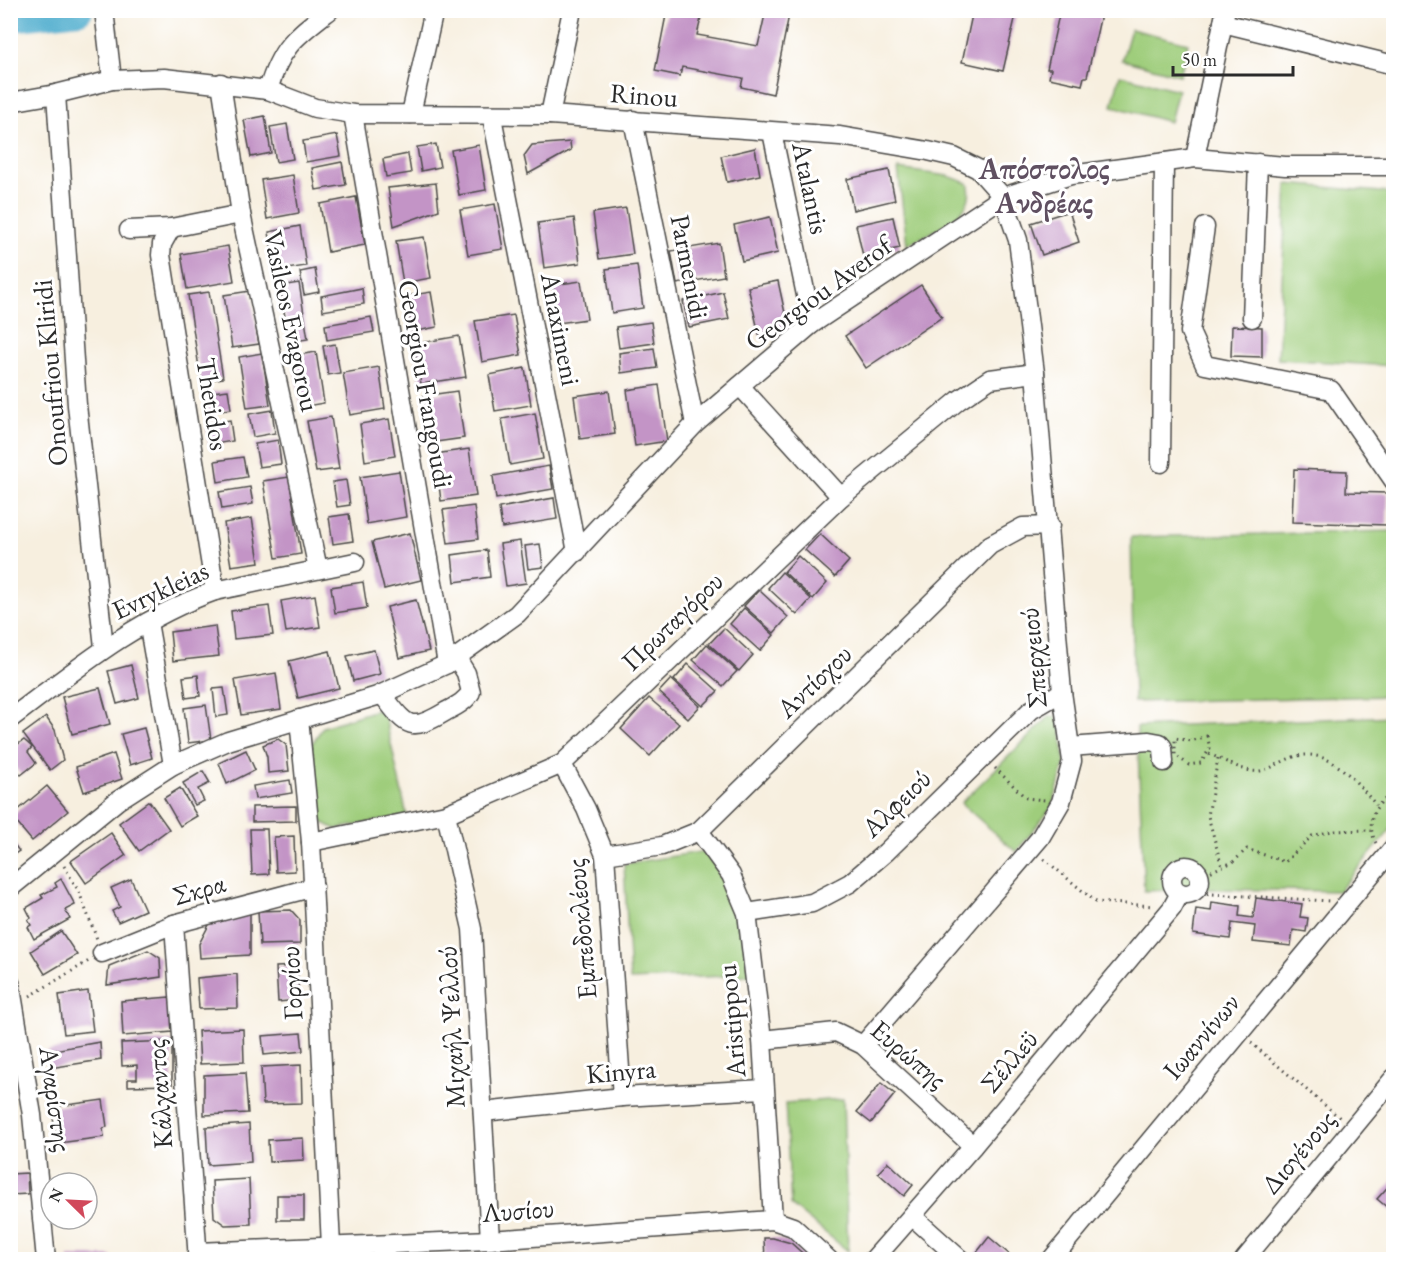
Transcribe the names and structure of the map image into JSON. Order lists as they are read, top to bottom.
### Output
{
  "streets": {
    "street": [
      "Rinou",
      "Atalantis",
      "Parmenidi",
      "Georgiou Averof",
      "Vasileos Evagorou",
      "Anaximeni",
      "Onoufriou Kliridi",
      "Georgiou Frangoudi",
      "Thetidos",
      "Evrykleias",
      "Πρωταγόρου",
      "Σπερχειού",
      "Αντίοχου",
      "Αλφειού",
      "Σκρα",
      "Εμπεδοκλέους",
      "Γοργίου",
      "Aristippou",
      "Μιχαήλ Ψελλού",
      "Ιωαννίνων",
      "Ευρώπης",
      "Σέλλεϋ",
      "Kinyra",
      "Κάλχαντος",
      "Αγαρίστης",
      "Διογένους",
      "Λυσίου"
    ]
  },
  "crossings": [
    ["Rinou", "Atalantis"],
    ["Rinou", "Parmenidi"],
    ["Rinou", "Georgiou Averof"],
    ["Rinou", "Vasileos Evagorou"],
    ["Rinou", "Anaximeni"],
    ["Rinou", "Onoufriou Kliridi"],
    ["Rinou", "Georgiou Frangoudi"],
    ["Rinou", "Σπερχειού"],
    ["Atalantis", "Georgiou Averof"],
    ["Parmenidi", "Georgiou Averof"],
    ["Georgiou Averof", "Anaximeni"],
    ["Georgiou Averof", "Georgiou Frangoudi"],
    ["Georgiou Averof", "Σπερχειού"],
    ["Georgiou Averof", "Γοργίου"],
    ["Vasileos Evagorou", "Evrykleias"],
    ["Onoufriou Kliridi", "Evrykleias"],
    ["Thetidos", "Evrykleias"],
    ["Πρωταγόρου", "Σπερχειού"],
    ["Πρωταγόρου", "Εμπεδοκλέους"],
    ["Πρωταγόρου", "Γοργίου"],
    ["Πρωταγόρου", "Μιχαήλ Ψελλού"],
    ["Σπερχειού", "Αντίοχου"],
    ["Σπερχειού", "Αλφειού"],
    ["Σπερχειού", "Ευρώπης"],
    ["Αντίοχου", "Εμπεδοκλέους"],
    ["Αντίοχου", "Aristippou"],
    ["Αλφειού", "Aristippou"],
    ["Σκρα", "Γοργίου"],
    ["Σκρα", "Κάλχαντος"],
    ["Εμπεδοκλέους", "Kinyra"],
    ["Γοργίου", "Λυσίου"],
    ["Aristippou", "Ευρώπης"],
    ["Aristippou", "Kinyra"],
    ["Aristippou", "Λυσίου"],
    ["Μιχαήλ Ψελλού", "Kinyra"],
    ["Μιχαήλ Ψελλού", "Λυσίου"],
    ["Ευρώπης", "Σέλλεϋ"],
    ["Κάλχαντος", "Λυσίου"]
  ],
  "districts": ["Απόστολος Ανδρέας"],
  "scale_bar": "50 m",
  "north": "top left"
}
